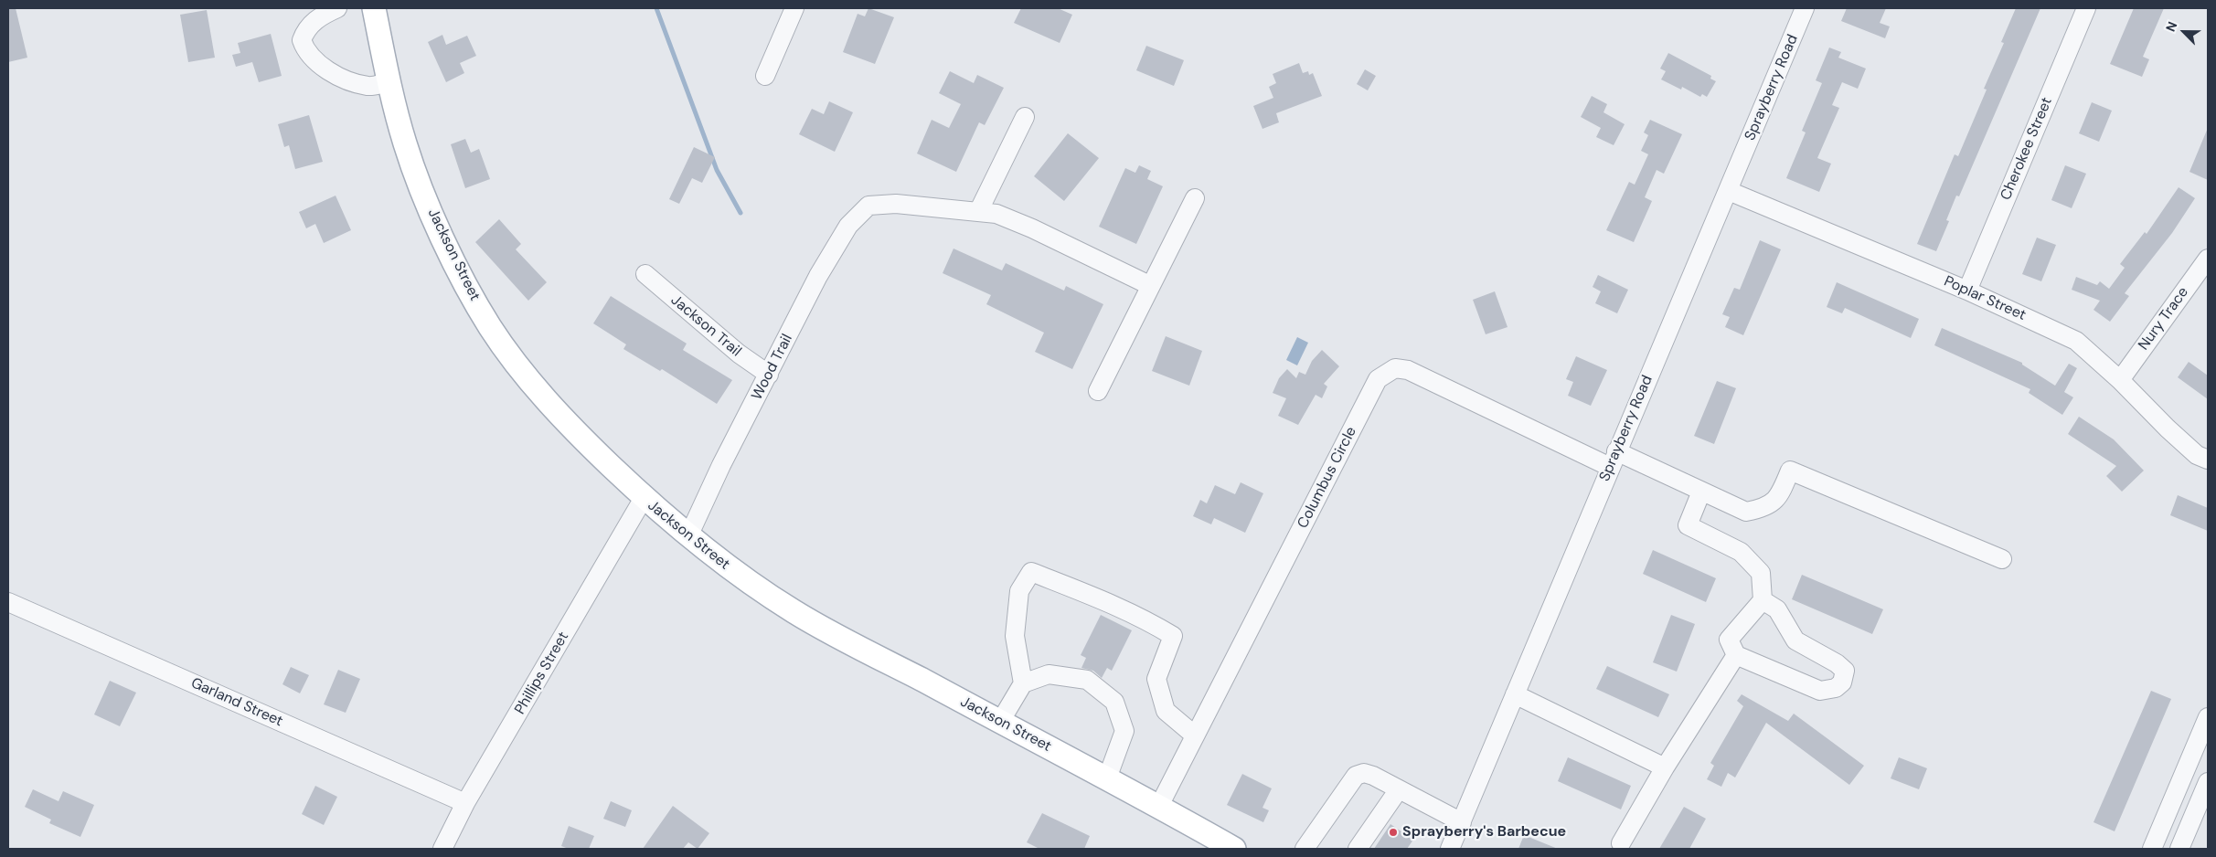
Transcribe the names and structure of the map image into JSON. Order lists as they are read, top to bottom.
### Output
{
  "streets": {
    "main road": ["Jackson Street"],
    "street": [
      "Sprayberry Road",
      "Cherokee Street",
      "Poplar Street",
      "Nury Trace",
      "Jackson Trail",
      "Wood Trail",
      "Columbus Circle",
      "Phillips Street",
      "Garland Street"
    ]
  },
  "crossings": [
    ["Sprayberry Road", "Poplar Street"],
    ["Sprayberry Road", "Columbus Circle"],
    ["Cherokee Street", "Poplar Street"],
    ["Jackson Street", "Wood Trail"],
    ["Jackson Street", "Columbus Circle"],
    ["Jackson Street", "Phillips Street"],
    ["Poplar Street", "Nury Trace"],
    ["Jackson Trail", "Wood Trail"],
    ["Phillips Street", "Garland Street"]
  ],
  "places": ["Sprayberry's Barbecue"],
  "north": "top left"
}
